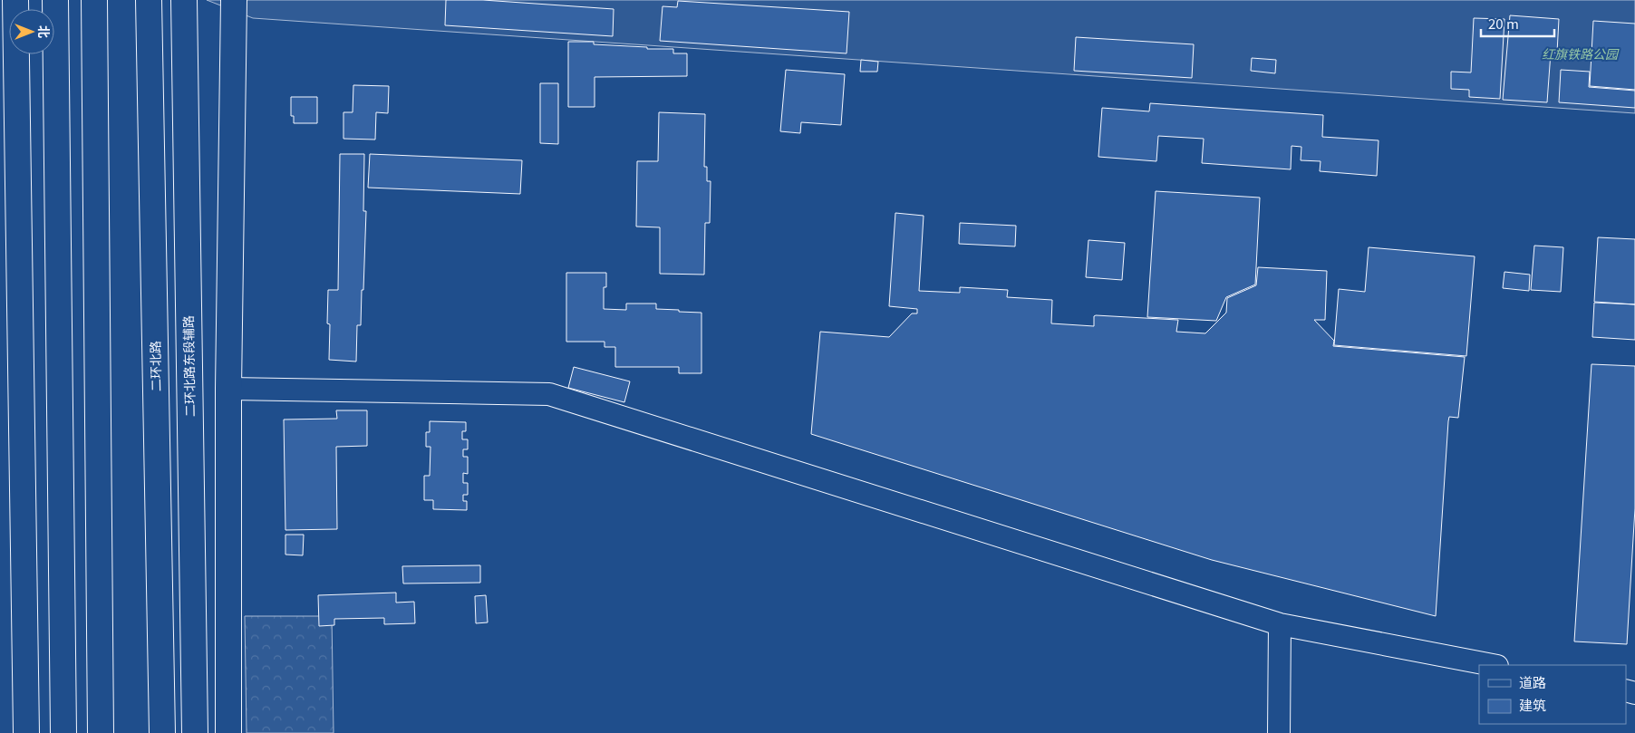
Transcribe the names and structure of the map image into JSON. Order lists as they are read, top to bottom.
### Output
{
  "streets": {
    "main road": ["二环北路", "二环北路东段辅路"]
  },
  "parks": ["红旗铁路公园"],
  "legend": ["道路", "建筑"],
  "scale_bar": "20 m",
  "north": "right"
}
